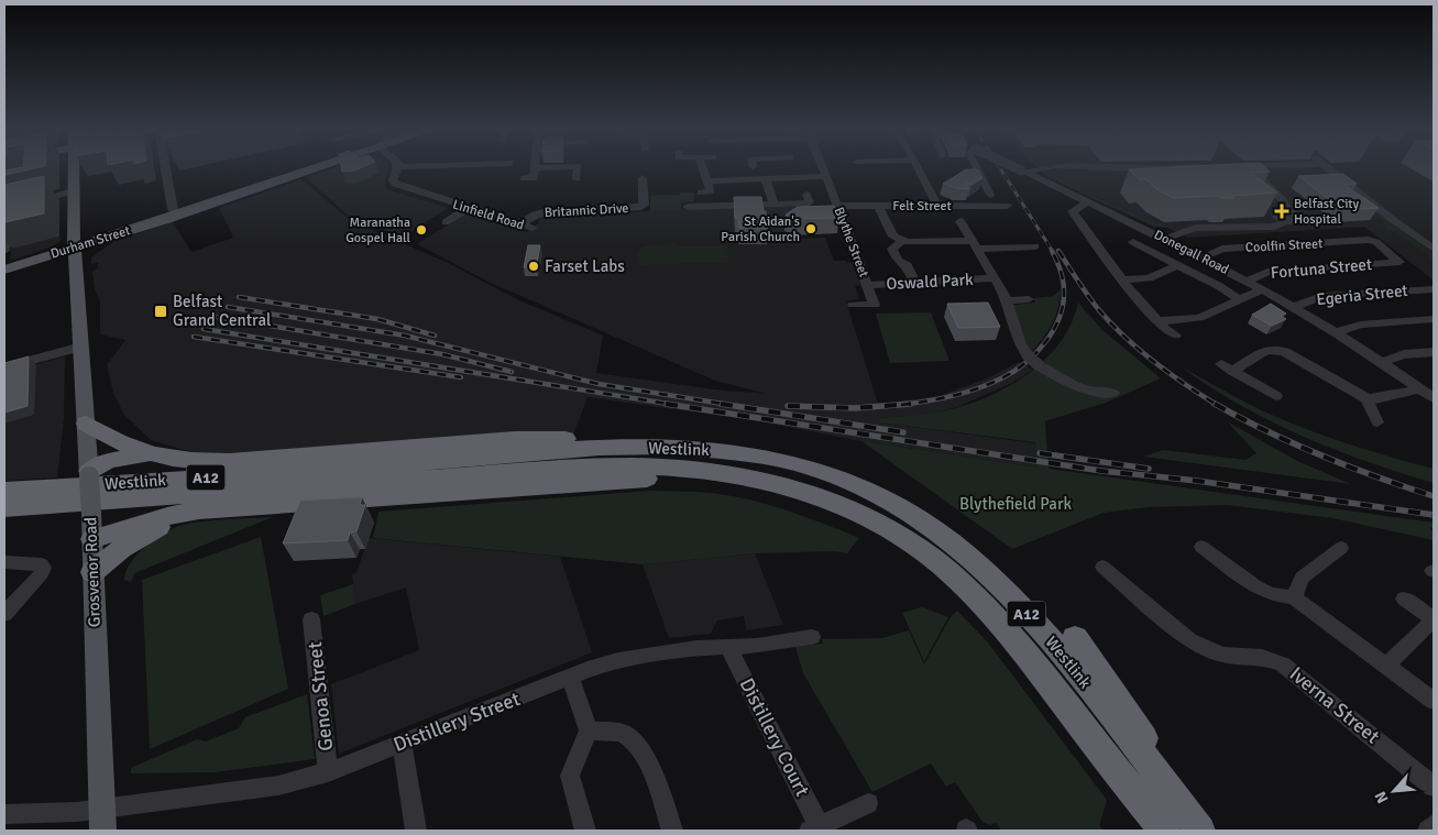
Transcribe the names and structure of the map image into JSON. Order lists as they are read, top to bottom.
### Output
{
  "streets": {
    "highway": ["Westlink", "A12"],
    "main road": ["Durham Street", "Grosvenor Road"],
    "street": [
      "Felt Street",
      "Britannic Drive",
      "Linfield Road",
      "Blythe Street",
      "Coolfin Street",
      "Donegall Road",
      "Fortuna Street",
      "Oswald Park",
      "Egeria Street",
      "Genoa Street",
      "Iverna Street",
      "Distillery Street",
      "Distillery Court"
    ]
  },
  "crossings": [
    ["Felt Street", "Blythe Street"],
    ["Britannic Drive", "Linfield Road"],
    ["Durham Street", "Grosvenor Road"],
    ["Blythe Street", "Oswald Park"],
    ["Coolfin Street", "Donegall Road"],
    ["Coolfin Street", "Fortuna Street"],
    ["Donegall Road", "Fortuna Street"],
    ["Donegall Road", "Egeria Street"],
    ["Grosvenor Road", "Distillery Street"],
    ["Genoa Street", "Distillery Street"],
    ["Distillery Street", "Distillery Court"]
  ],
  "parks": ["Blythefield Park"],
  "places": {
    "health": ["Belfast City Hospital"],
    "other": ["St Aidan's Parish Church", "Maranatha Gospel Hall", "Farset Labs"],
    "transit": ["Belfast Grand Central"]
  },
  "north": "bottom left"
}
